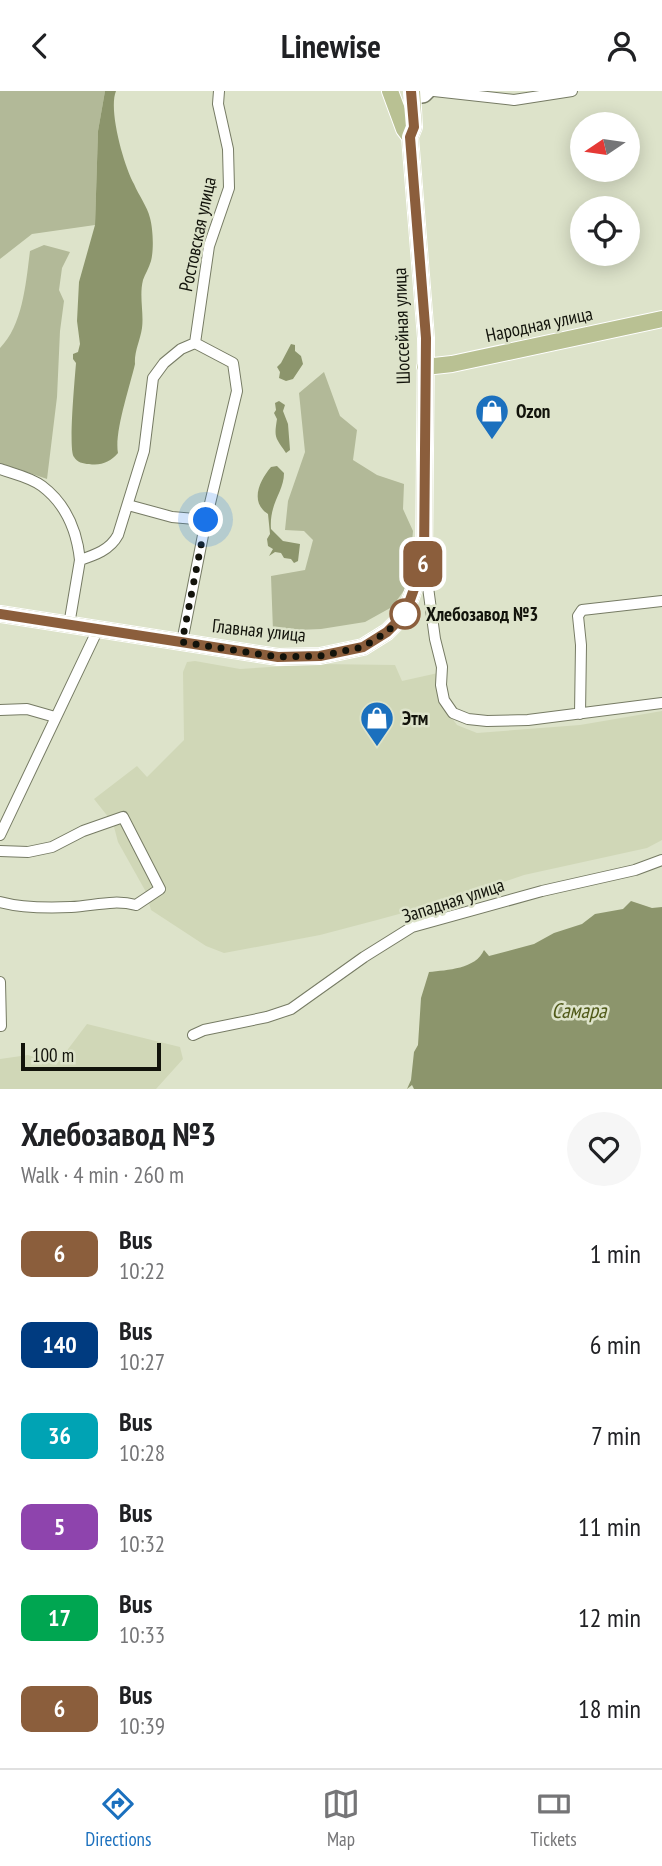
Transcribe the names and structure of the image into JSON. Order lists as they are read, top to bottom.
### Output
{
  "streets": {
    "main road": ["Народная улица", "Шоссейная улица", "Главная улица"],
    "street": ["Ростовская улица", "Западная улица"]
  },
  "crossings": [
    ["Народная улица", "Шоссейная улица"],
    ["Шоссейная улица", "Главная улица"]
  ],
  "water": ["Самара"],
  "places": {
    "shop": ["Ozon", "Этм"],
    "other": ["Хлебозавод №3"]
  },
  "lines": ["bus line 6"],
  "scale_bar": "100 m",
  "north": "left",
  "page": {
    "header": "Linewise",
    "on_map": "6",
    "scale": "100 m",
    "heading": ["Хлебозавод №3", "Walk · 4 min · 260 m"],
    "list": [
      {
        "mark": "6",
        "name": "Bus",
        "note": "10:22",
        "value": "1 min"
      },
      {
        "mark": "140",
        "name": "Bus",
        "note": "10:27",
        "value": "6 min"
      },
      {
        "mark": "36",
        "name": "Bus",
        "note": "10:28",
        "value": "7 min"
      },
      {
        "mark": "5",
        "name": "Bus",
        "note": "10:32",
        "value": "11 min"
      },
      {
        "mark": "17",
        "name": "Bus",
        "note": "10:33",
        "value": "12 min"
      },
      {
        "mark": "6",
        "name": "Bus",
        "note": "10:39",
        "value": "18 min"
      }
    ],
    "tabs": ["Directions", "Map", "Tickets"]
  }
}
